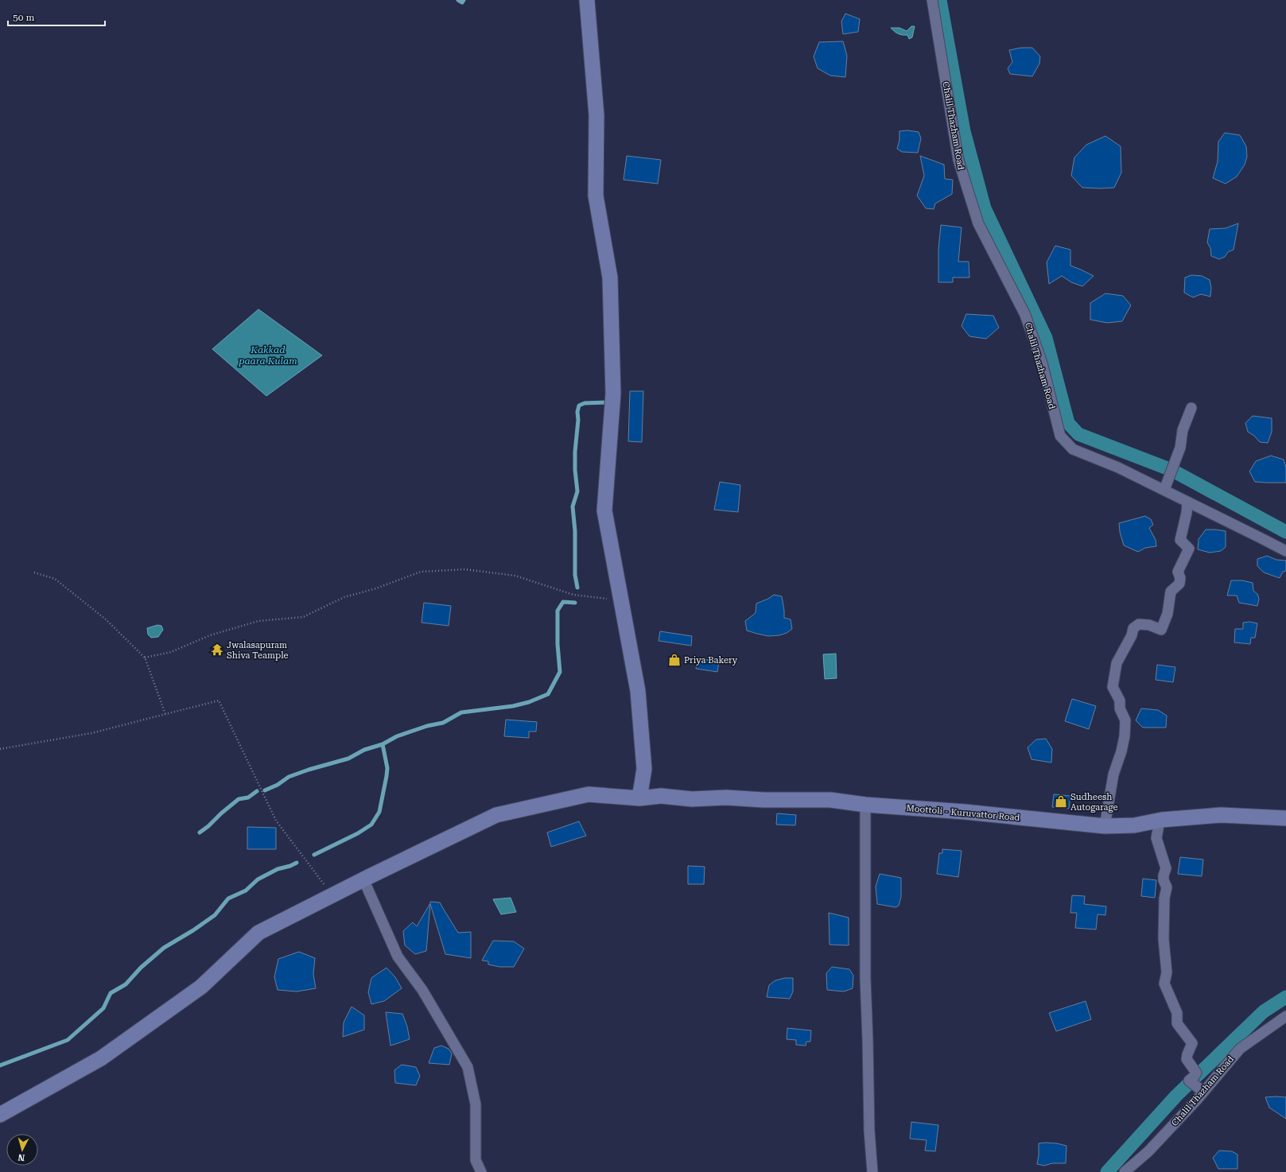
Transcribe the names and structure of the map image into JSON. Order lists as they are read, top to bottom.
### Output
{
  "streets": {
    "main road": ["Moottoli - Kuruvattor Road"],
    "street": ["Chalil Thazham Road"]
  },
  "water": ["Kakkad paara Kulam"],
  "places": {
    "temple": ["Jwalasapuram Shiva Teample"],
    "shop": ["Priya Bakery", "Sudheesh Autogarage"]
  },
  "scale_bar": "50 m",
  "north": "bottom"
}
